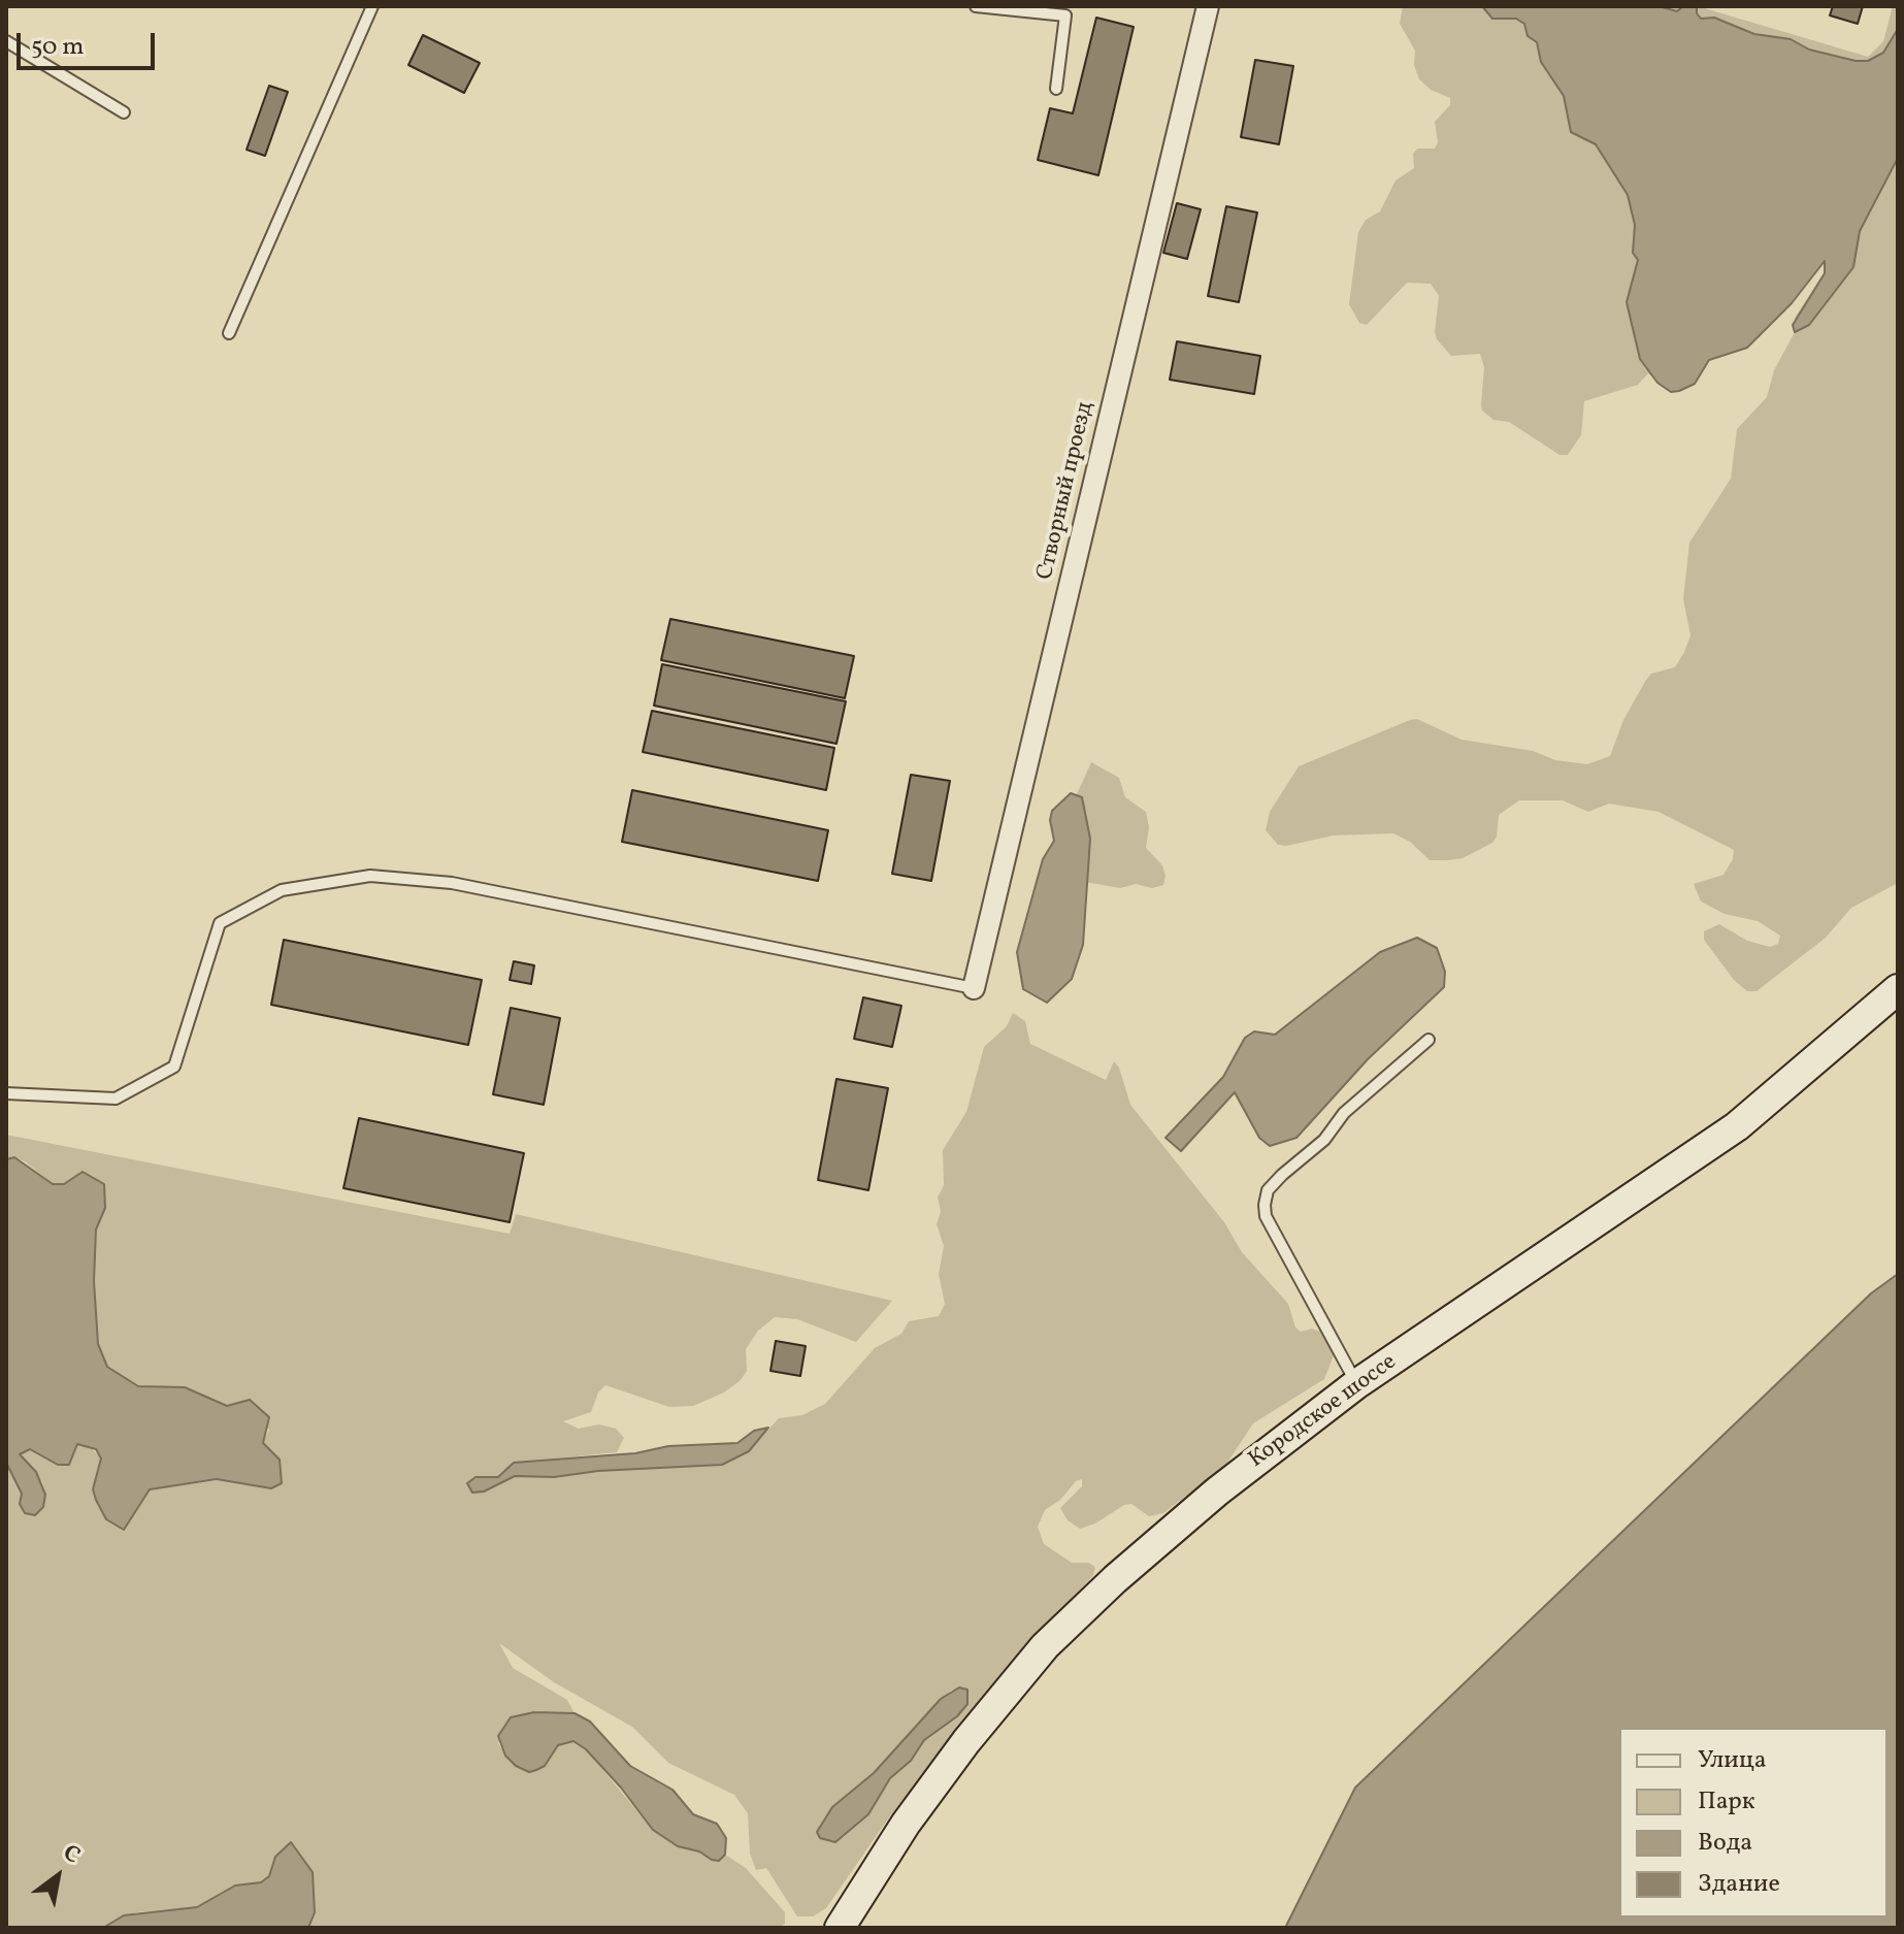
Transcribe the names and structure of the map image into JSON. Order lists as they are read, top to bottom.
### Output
{
  "streets": {
    "main road": ["Кородское шоссе"],
    "street": ["Створный проезд"]
  },
  "legend": [
    "Улица",
    "Парк",
    "Вода",
    "Здание"
  ],
  "scale_bar": "50 m",
  "north": "top right"
}
